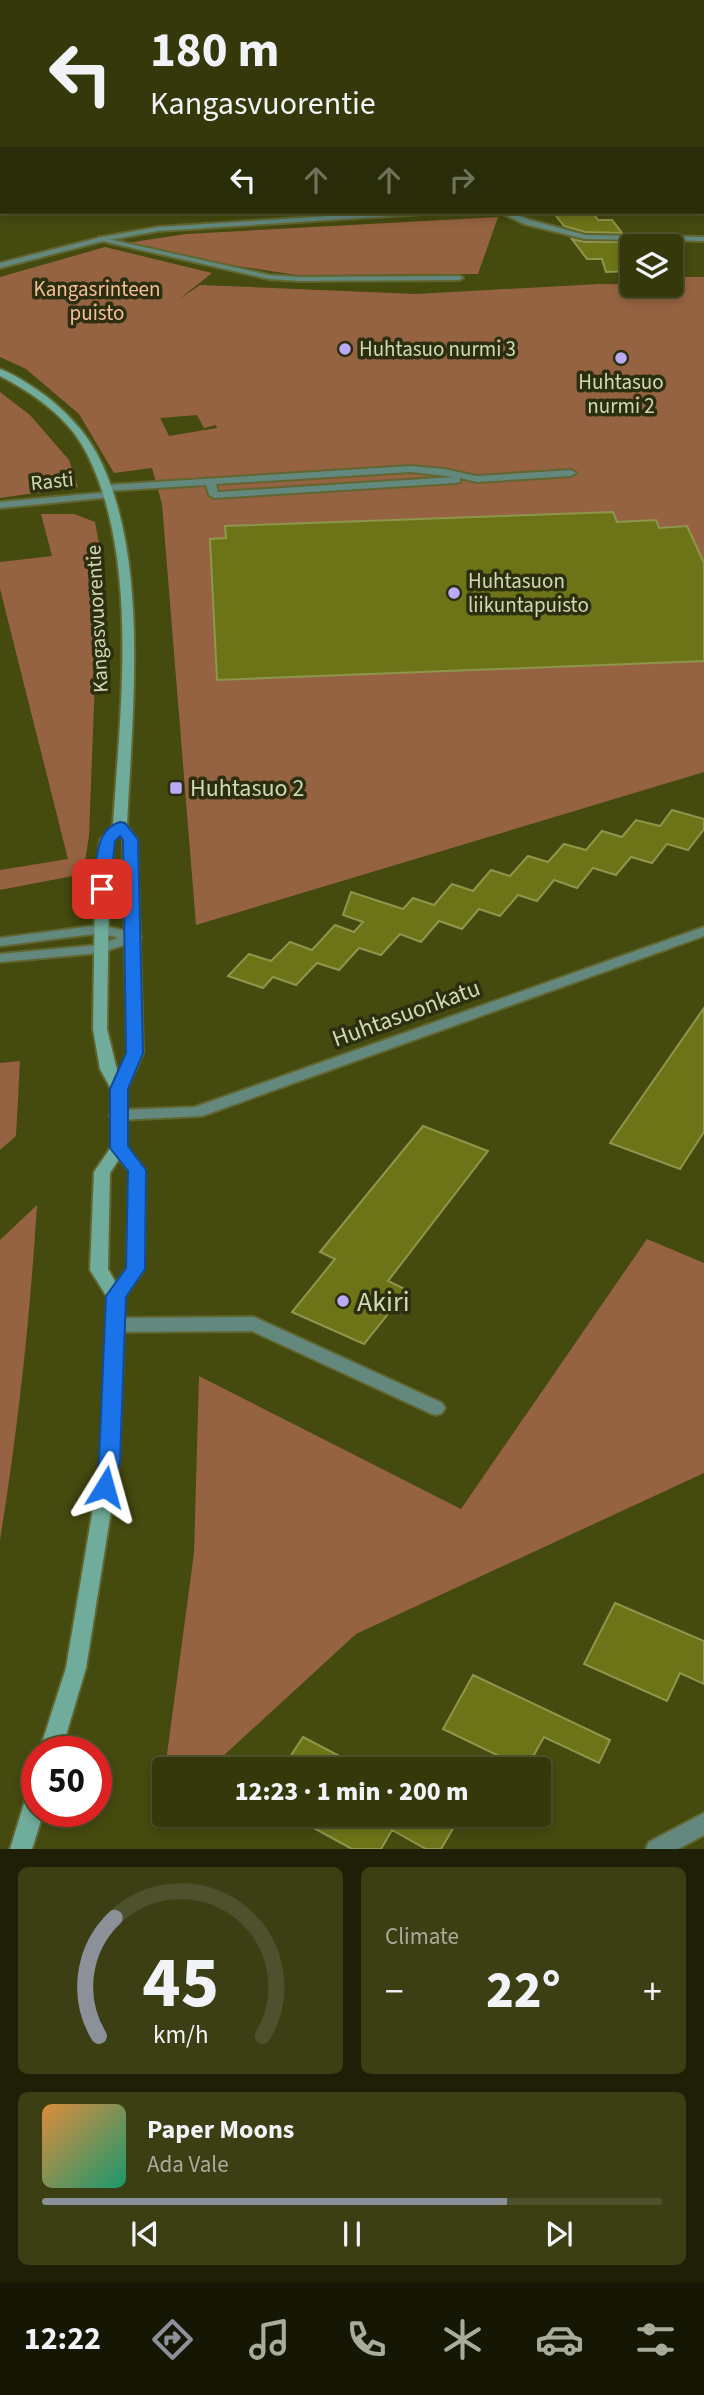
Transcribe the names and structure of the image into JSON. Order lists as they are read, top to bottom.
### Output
{
  "streets": {
    "main road": ["Kangasvuorentie"],
    "street": ["Rasti", "Huhtasuonkatu"]
  },
  "crossings": [
    ["Rasti", "Kangasvuorentie"],
    ["Kangasvuorentie", "Huhtasuonkatu"]
  ],
  "parks": ["Kangasrinteen puisto"],
  "places": {
    "other": [
      "Huhtasuo nurmi 3",
      "Huhtasuo nurmi 2",
      "Huhtasuon liikuntapuisto",
      "Akiri"
    ],
    "transit": ["Huhtasuo 2"]
  },
  "page": {
    "turn": ["180 m", "Kangasvuorentie"],
    "limit": "50",
    "trip": "12:23 · 1 min · 200 m",
    "tile": "Climate",
    "heat": ["−", "22°", "+"],
    "song": ["Paper Moons", "Ada Vale"],
    "tabs": "12:22",
    "gauge": ["45", "km/h"]
  }
}
